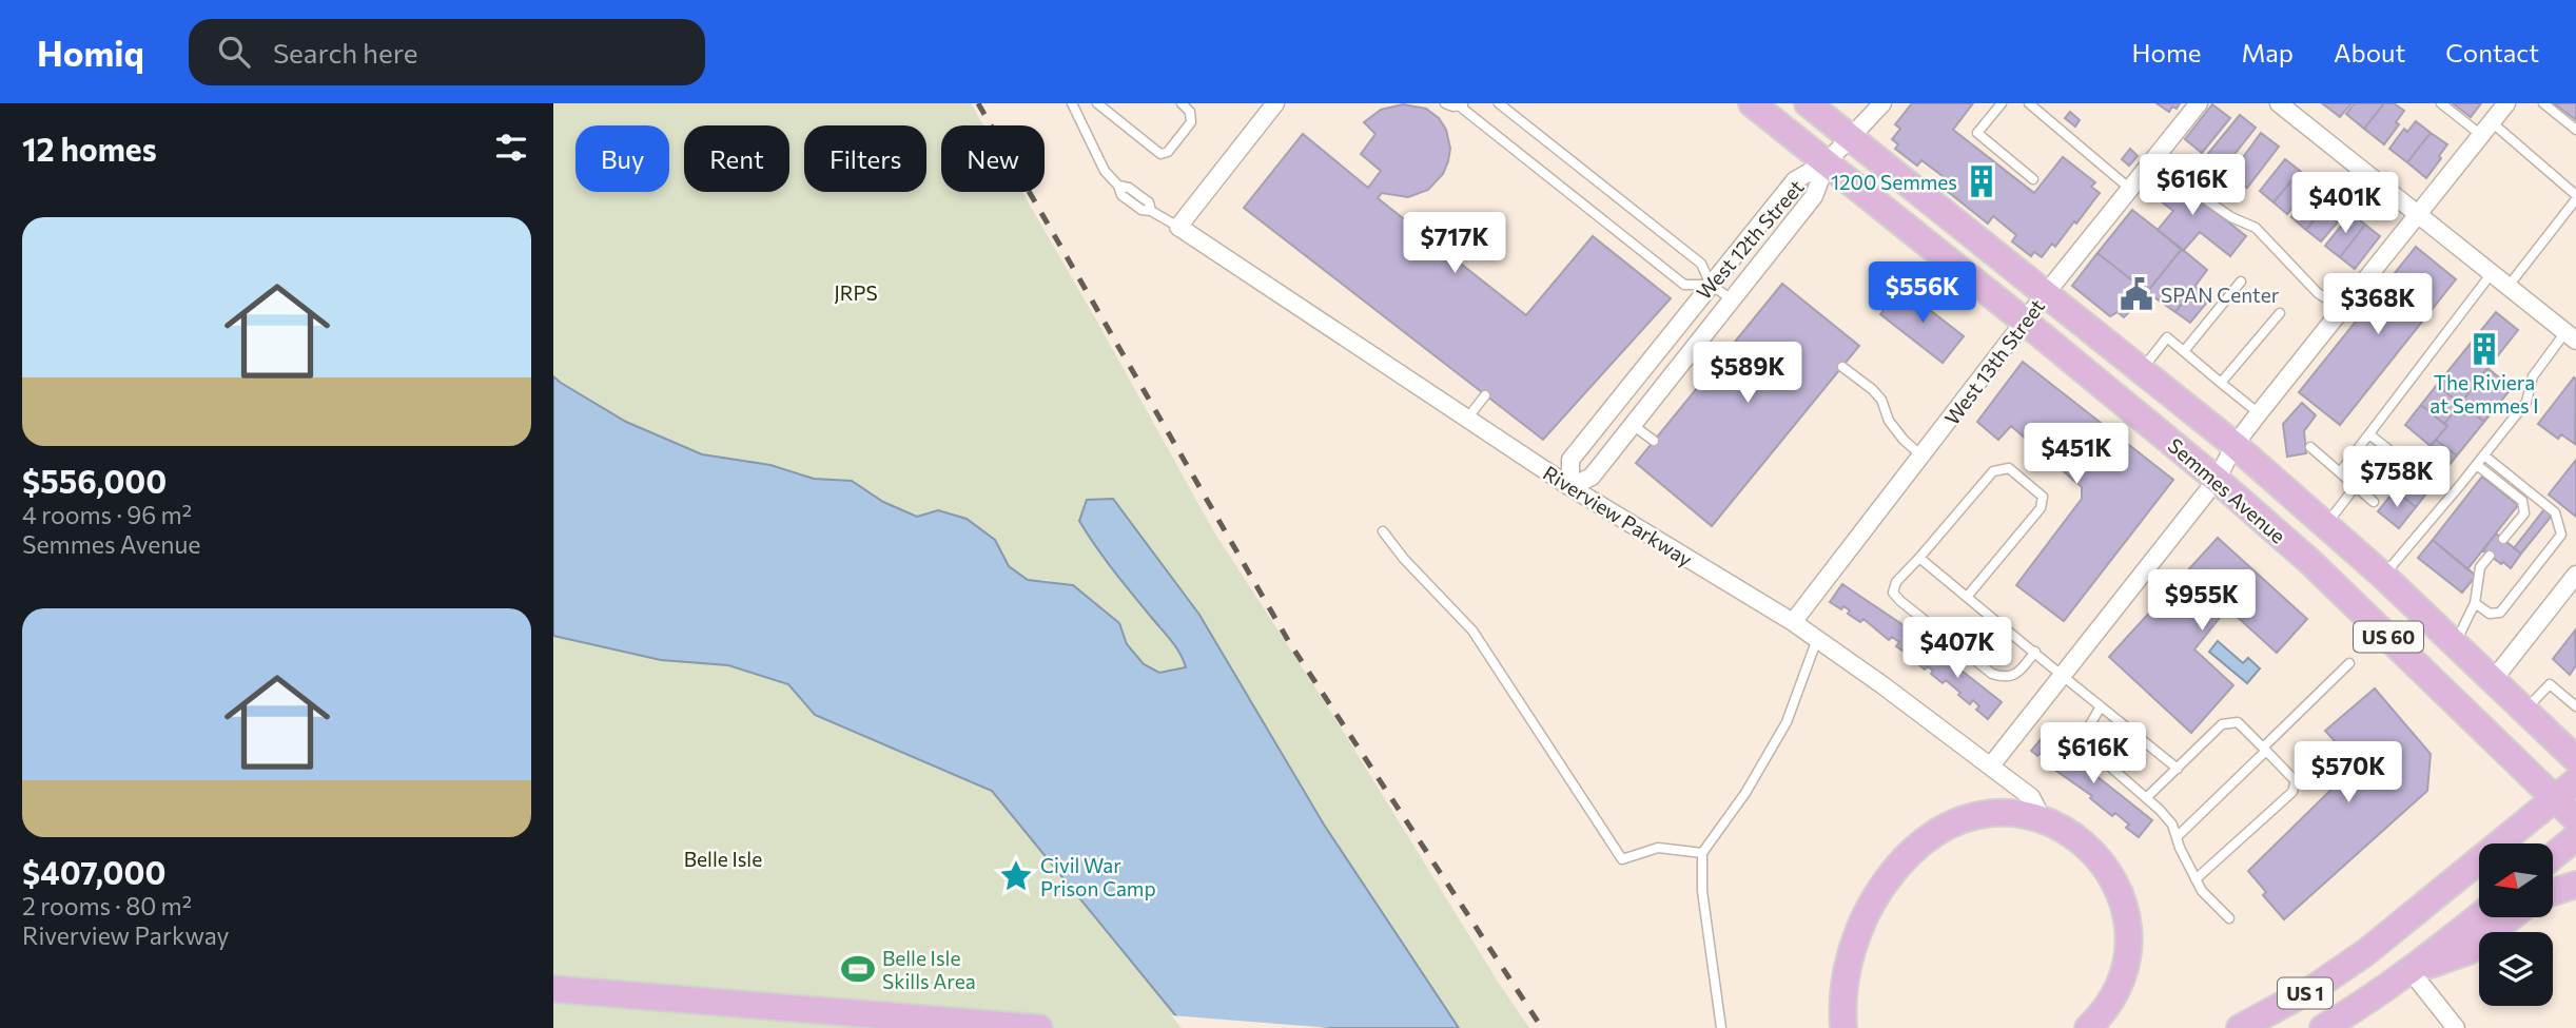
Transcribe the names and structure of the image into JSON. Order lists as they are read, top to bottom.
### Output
{
  "streets": {
    "main road": ["Semmes Avenue", "US 60", "US 1"],
    "street": ["West 12th Street", "West 13th Street", "Riverview Parkway"]
  },
  "crossings": [
    ["West 12th Street", "Semmes Avenue"],
    ["West 12th Street", "Riverview Parkway"],
    ["West 13th Street", "Semmes Avenue"],
    ["West 13th Street", "Riverview Parkway"],
    ["Semmes Avenue", "US 1"]
  ],
  "parks": ["JRPS", "Belle Isle"],
  "places": {
    "building": ["1200 Semmes", "The Riviera at Semmes I"],
    "public building": ["SPAN Center"],
    "place": ["Civil War Prison Camp"],
    "sports": ["Belle Isle Skills Area"]
  },
  "north": "left",
  "page": {
    "header": "Homiq",
    "search": "Search here",
    "nav": [
      "Home",
      "Map",
      "About",
      "Contact"
    ],
    "heading": "12 homes",
    "chip": [
      "Buy",
      "Rent",
      "Filters",
      "New"
    ],
    "price": [
      "$616K",
      "$401K",
      "$717K",
      "$556K",
      "$368K",
      "$589K",
      "$451K",
      "$758K",
      "$955K",
      "$407K",
      "$616K",
      "$570K"
    ],
    "list": [
      {
        "name": "$556,000",
        "note": "4 rooms · 96 m² · Semmes Avenue"
      },
      {
        "name": "$407,000",
        "note": "2 rooms · 80 m² · Riverview Parkway"
      }
    ]
  }
}
